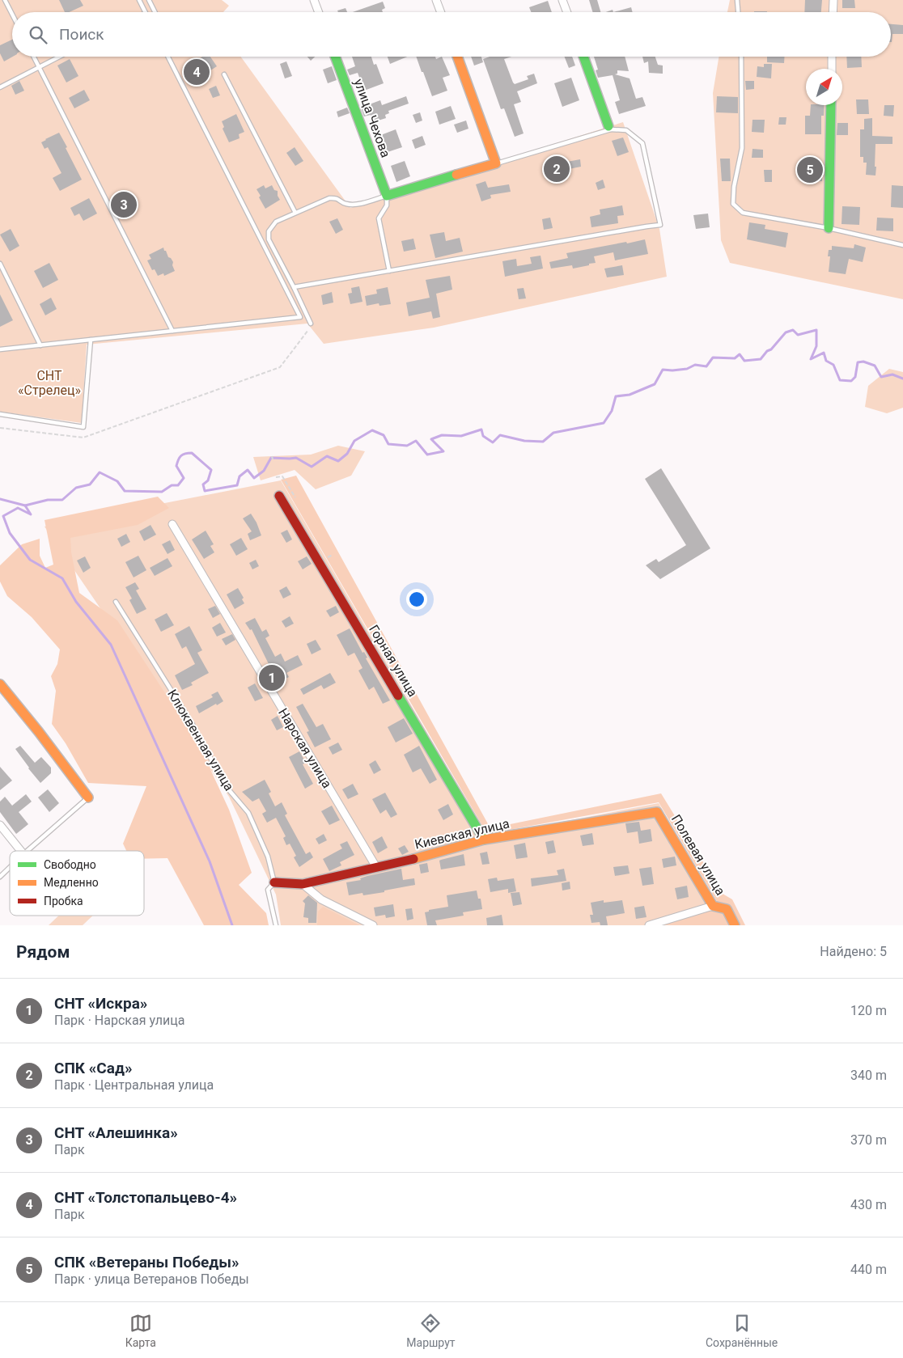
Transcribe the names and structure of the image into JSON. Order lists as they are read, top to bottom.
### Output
{
  "streets": {
    "street": [
      "улица Чехова",
      "Горная улица",
      "Нарская улица",
      "Киевская улица",
      "Полевая улица"
    ],
    "lane": ["Клюквенная улица"]
  },
  "crossings": [
    ["Горная улица", "Киевская улица"],
    ["Клюквенная улица", "Киевская улица"],
    ["Нарская улица", "Киевская улица"],
    ["Киевская улица", "Полевая улица"]
  ],
  "parks": ["СНТ «Стрелец»"],
  "legend": ["Свободно", "Медленно", "Пробка"],
  "north": "top right",
  "page": {
    "search": "Поиск",
    "pins": [
      "4",
      "2",
      "5",
      "3",
      "1"
    ],
    "heading": ["Рядом", "Найдено: 5"],
    "list": [
      {
        "mark": "1",
        "name": "СНТ «Искра»",
        "note": "Парк · Нарская улица",
        "value": "120 m"
      },
      {
        "mark": "2",
        "name": "СПК «Сад»",
        "note": "Парк · Центральная улица",
        "value": "340 m"
      },
      {
        "mark": "3",
        "name": "СНТ «Алешинка»",
        "note": "Парк",
        "value": "370 m"
      },
      {
        "mark": "4",
        "name": "СНТ «Толстопальцево-4»",
        "note": "Парк",
        "value": "430 m"
      },
      {
        "mark": "5",
        "name": "СПК «Ветераны Победы»",
        "note": "Парк · улица Ветеранов Победы",
        "value": "440 m"
      }
    ],
    "nav": ["Карта", "Маршрут", "Сохранённые"]
  }
}
